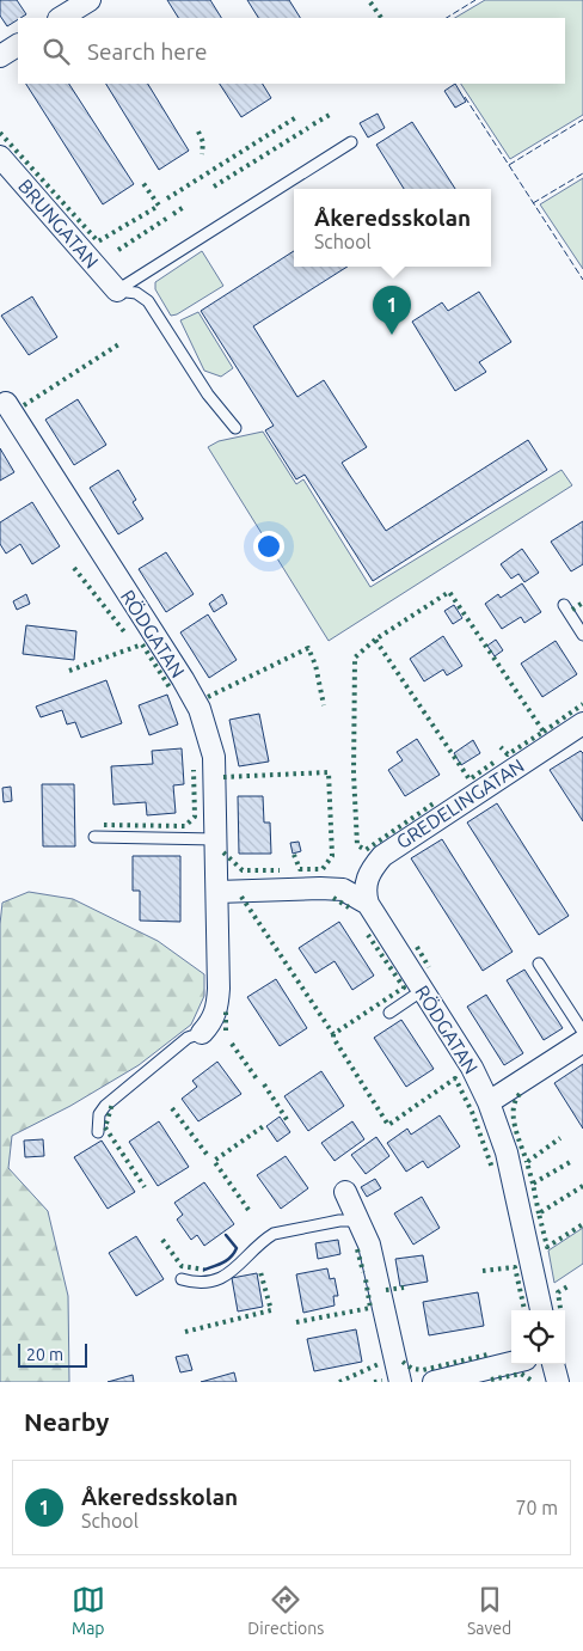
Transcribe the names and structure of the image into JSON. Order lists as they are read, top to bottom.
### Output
{
  "streets": {
    "street": ["BRUNGATAN", "RÖDGATAN", "GREDELINGATAN"]
  },
  "crossings": [
    ["RÖDGATAN", "GREDELINGATAN"]
  ],
  "scale_bar": "20 m",
  "page": {
    "search": "Search here",
    "popup": ["Åkeredsskolan", "School"],
    "pins": "1",
    "scale": "20 m",
    "heading": "Nearby",
    "list": [
      {
        "mark": "1",
        "name": "Åkeredsskolan",
        "note": "School",
        "value": "70 m"
      }
    ],
    "nav": ["Map", "Directions", "Saved"]
  }
}
